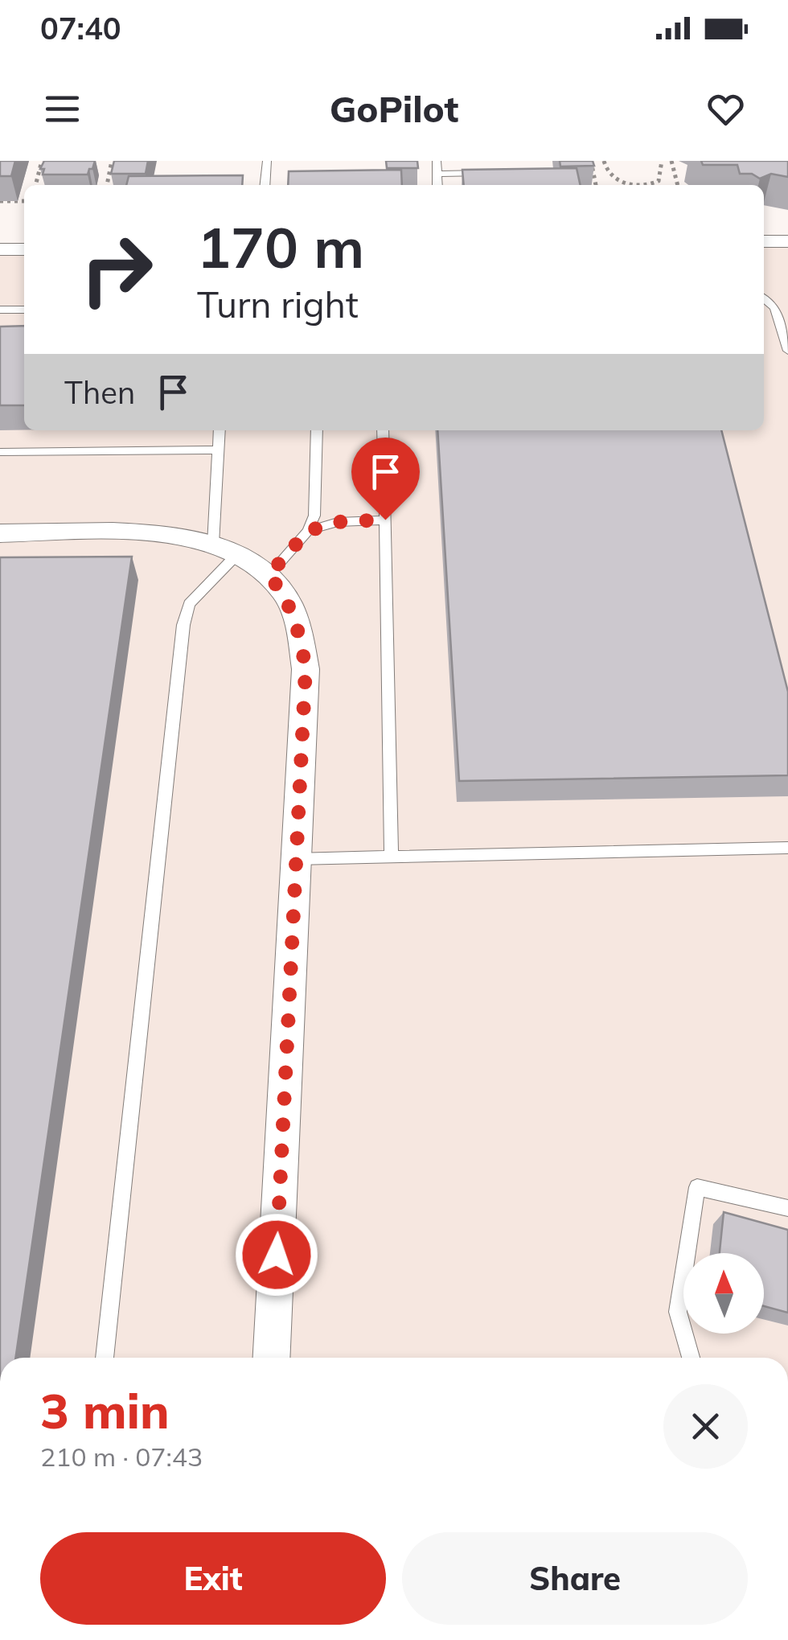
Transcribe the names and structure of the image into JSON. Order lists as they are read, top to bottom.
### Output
{
  "north": "top",
  "page": {
    "status": "07:40",
    "header": "GoPilot",
    "turn": ["170 m", "Turn right"],
    "then": "Then",
    "heading": ["3 min", "210 m · 07:43"],
    "buttons": ["Exit", "Share"]
  }
}
